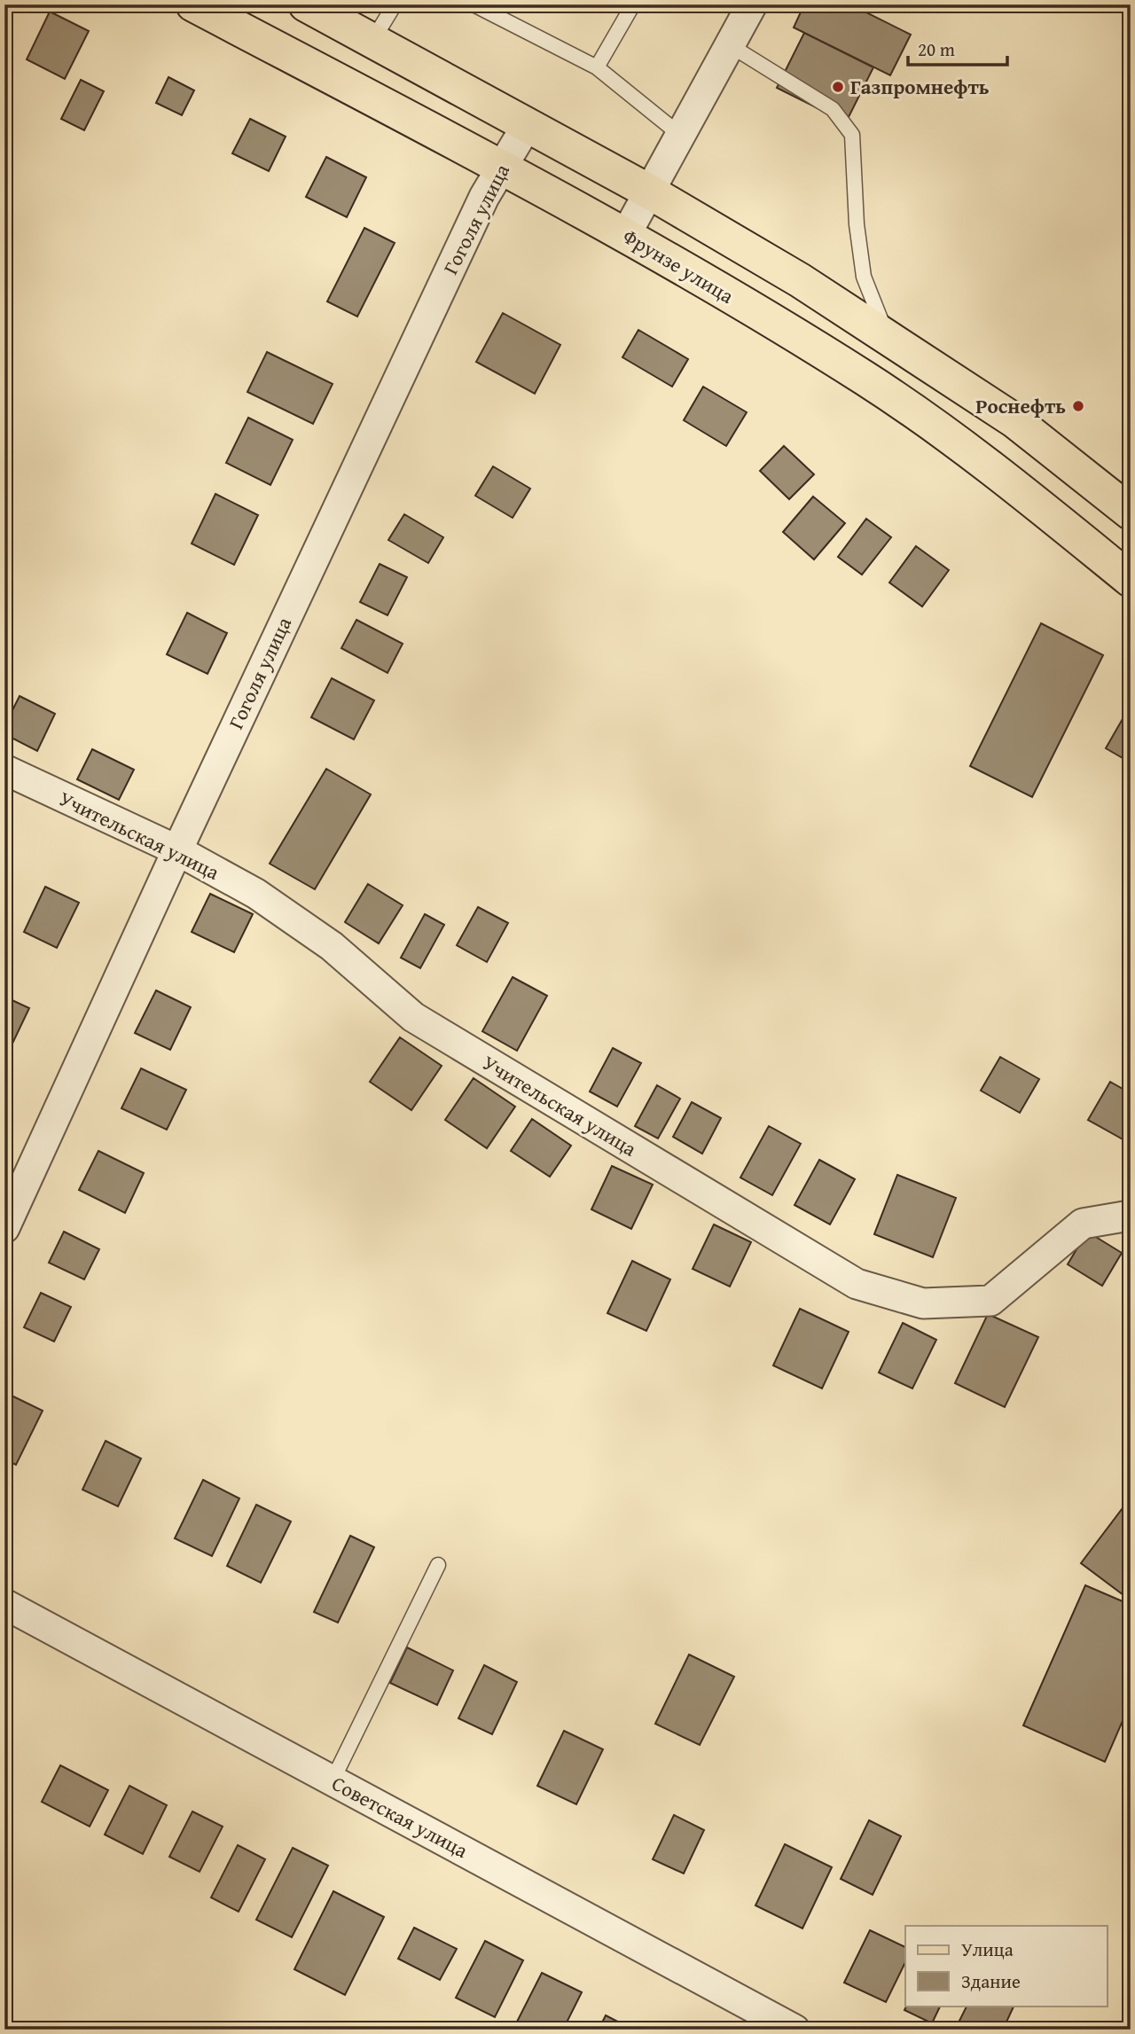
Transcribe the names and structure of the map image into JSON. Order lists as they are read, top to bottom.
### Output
{
  "streets": {
    "main road": ["Фрунзе улица"],
    "street": ["Гоголя улица", "Учительская улица", "Советская улица"]
  },
  "crossings": [
    ["Гоголя улица", "Фрунзе улица"],
    ["Гоголя улица", "Учительская улица"]
  ],
  "places": ["Газпромнефть", "Роснефть"],
  "legend": ["Улица", "Здание"],
  "scale_bar": "20 m"
}
